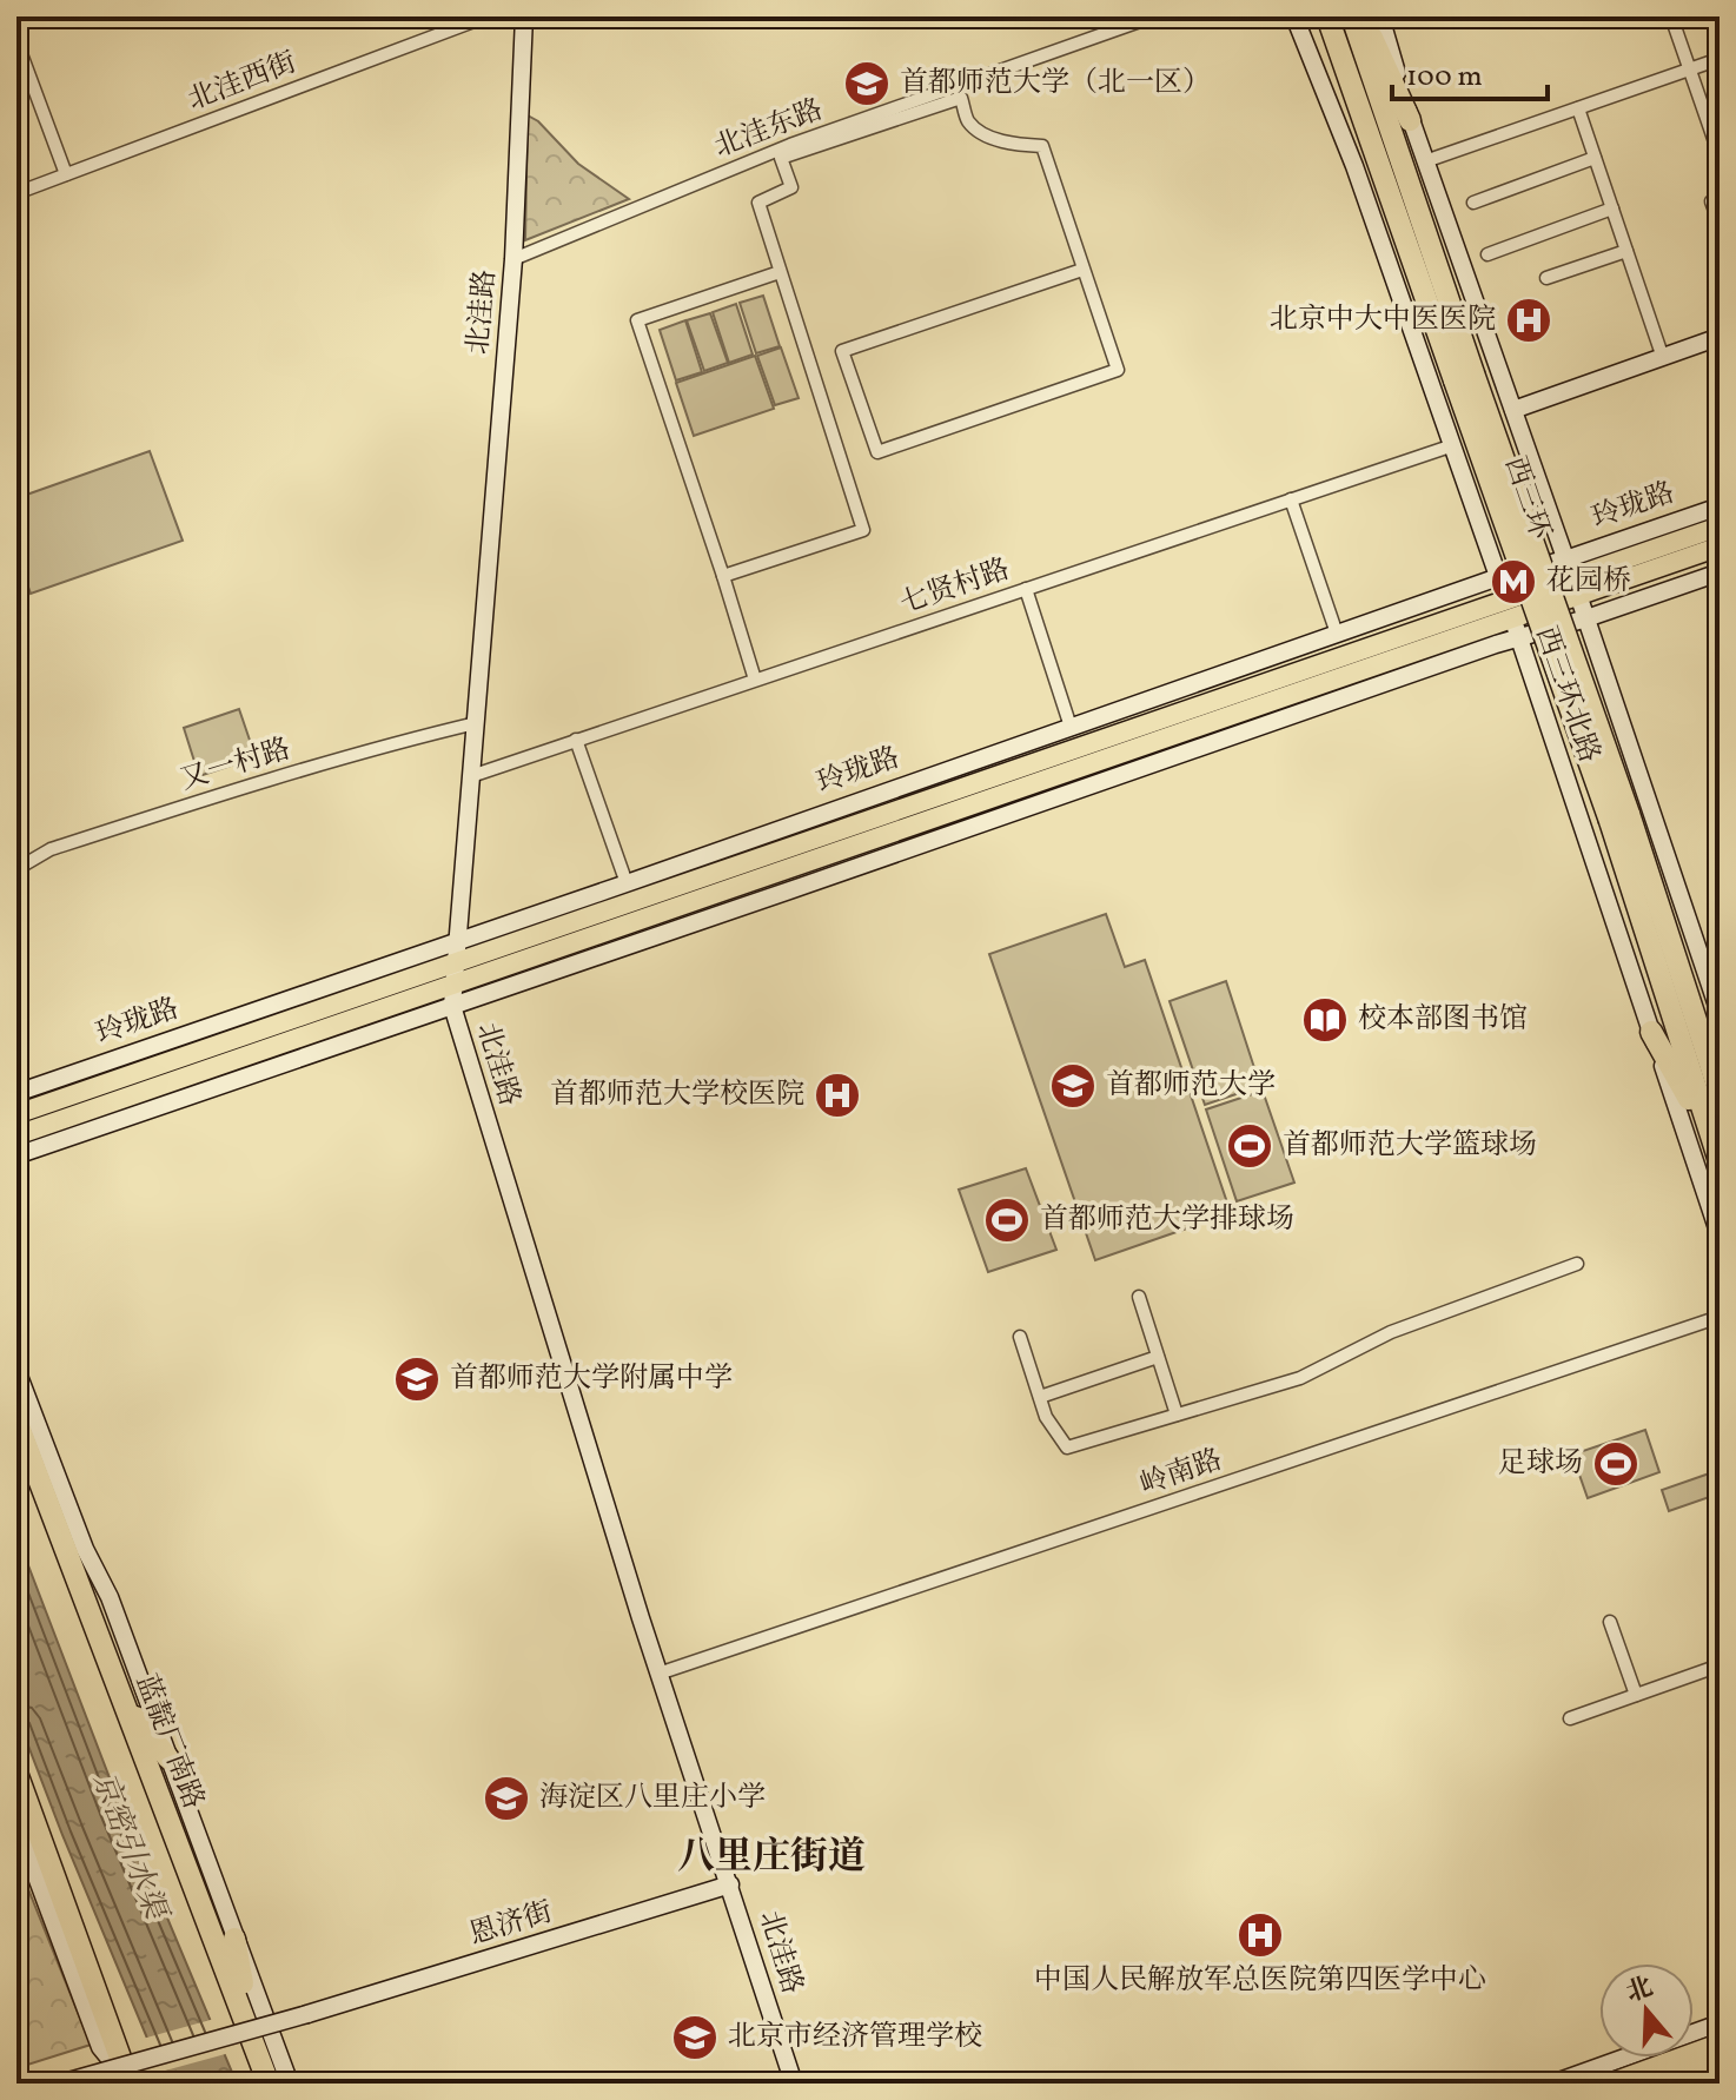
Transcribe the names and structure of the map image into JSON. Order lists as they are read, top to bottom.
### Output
{
  "streets": {
    "highway": ["西三环", "蓝靛厂南路"],
    "main road": ["玲珑路"],
    "street": [
      "北洼西街",
      "北洼东路",
      "北洼路",
      "七贤村路",
      "西三环北路",
      "又一村路",
      "岭南路",
      "恩济街"
    ]
  },
  "crossings": [
    ["北洼东路", "北洼路"],
    ["北洼路", "玲珑路"],
    ["北洼路", "七贤村路"],
    ["北洼路", "又一村路"],
    ["北洼路", "岭南路"],
    ["北洼路", "恩济街"],
    ["玲珑路", "西三环北路"],
    ["七贤村路", "西三环北路"]
  ],
  "districts": ["八里庄街道"],
  "water": ["京密引水渠"],
  "places": {
    "school or university": [
      "首都师范大学（北一区）",
      "首都师范大学",
      "首都师范大学附属中学",
      "海淀区八里庄小学",
      "北京市经济管理学校"
    ],
    "hospital": ["北京中大中医医院", "首都师范大学校医院", "中国人民解放军总医院第四医学中心"],
    "metro station": ["花园桥"],
    "library": ["校本部图书馆"],
    "sports": ["首都师范大学篮球场", "首都师范大学排球场", "足球场"]
  },
  "scale_bar": "100 m",
  "north": "top"
}
